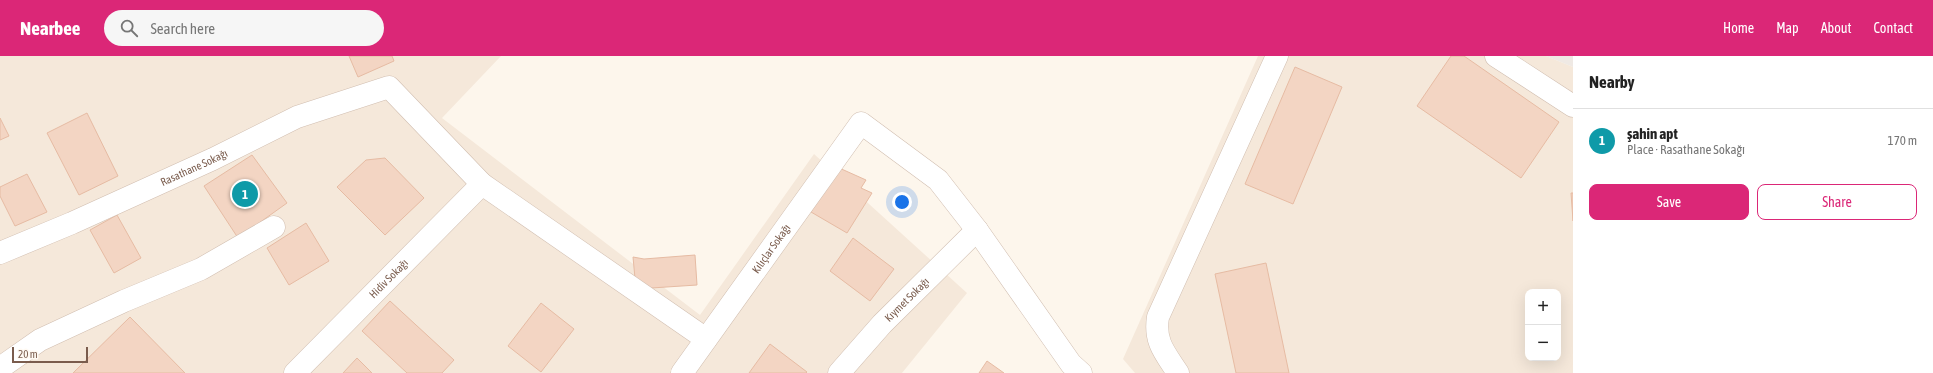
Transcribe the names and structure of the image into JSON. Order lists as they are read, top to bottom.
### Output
{
  "streets": {
    "street": [
      "Rasathane Sokağı",
      "Kılıçlar Sokağı",
      "Hidiv Sokağı",
      "Kıymet Sokağı"
    ]
  },
  "crossings": [
    ["Rasathane Sokağı", "Hidiv Sokağı"],
    ["Kılıçlar Sokağı", "Kıymet Sokağı"]
  ],
  "scale_bar": "20 m",
  "page": {
    "header": "Nearbee",
    "search": "Search here",
    "nav": [
      "Home",
      "Map",
      "About",
      "Contact"
    ],
    "heading": "Nearby",
    "list": [
      {
        "mark": "1",
        "name": "şahin apt",
        "note": "Place · Rasathane Sokağı",
        "value": "170 m"
      }
    ],
    "buttons": ["Save", "Share"],
    "pins": "1",
    "map_buttons": ["+", "−"],
    "scale": "20 m"
  }
}
